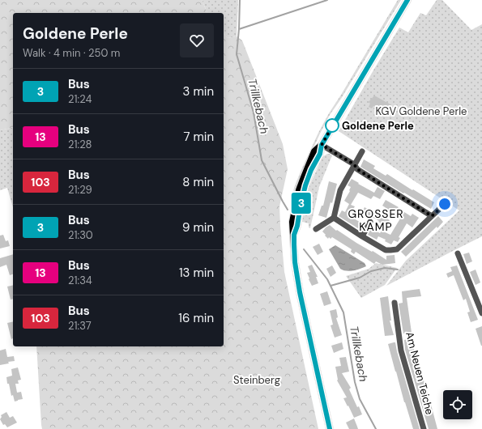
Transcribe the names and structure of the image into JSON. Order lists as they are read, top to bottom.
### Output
{
  "streets": {
    "street": ["Am Neuen Teiche"]
  },
  "districts": ["GROSSER KAMP"],
  "water": ["Trillkebach"],
  "parks": ["KGV Goldene Perle", "Steinberg"],
  "places": ["Goldene Perle"],
  "lines": ["bus line 3"],
  "page": {
    "on_map": "3",
    "heading": ["Goldene Perle", "Walk · 4 min · 250 m"],
    "list": [
      {
        "mark": "3",
        "name": "Bus",
        "note": "21:24",
        "value": "3 min"
      },
      {
        "mark": "13",
        "name": "Bus",
        "note": "21:28",
        "value": "7 min"
      },
      {
        "mark": "103",
        "name": "Bus",
        "note": "21:29",
        "value": "8 min"
      },
      {
        "mark": "3",
        "name": "Bus",
        "note": "21:30",
        "value": "9 min"
      },
      {
        "mark": "13",
        "name": "Bus",
        "note": "21:34",
        "value": "13 min"
      },
      {
        "mark": "103",
        "name": "Bus",
        "note": "21:37",
        "value": "16 min"
      }
    ]
  }
}
